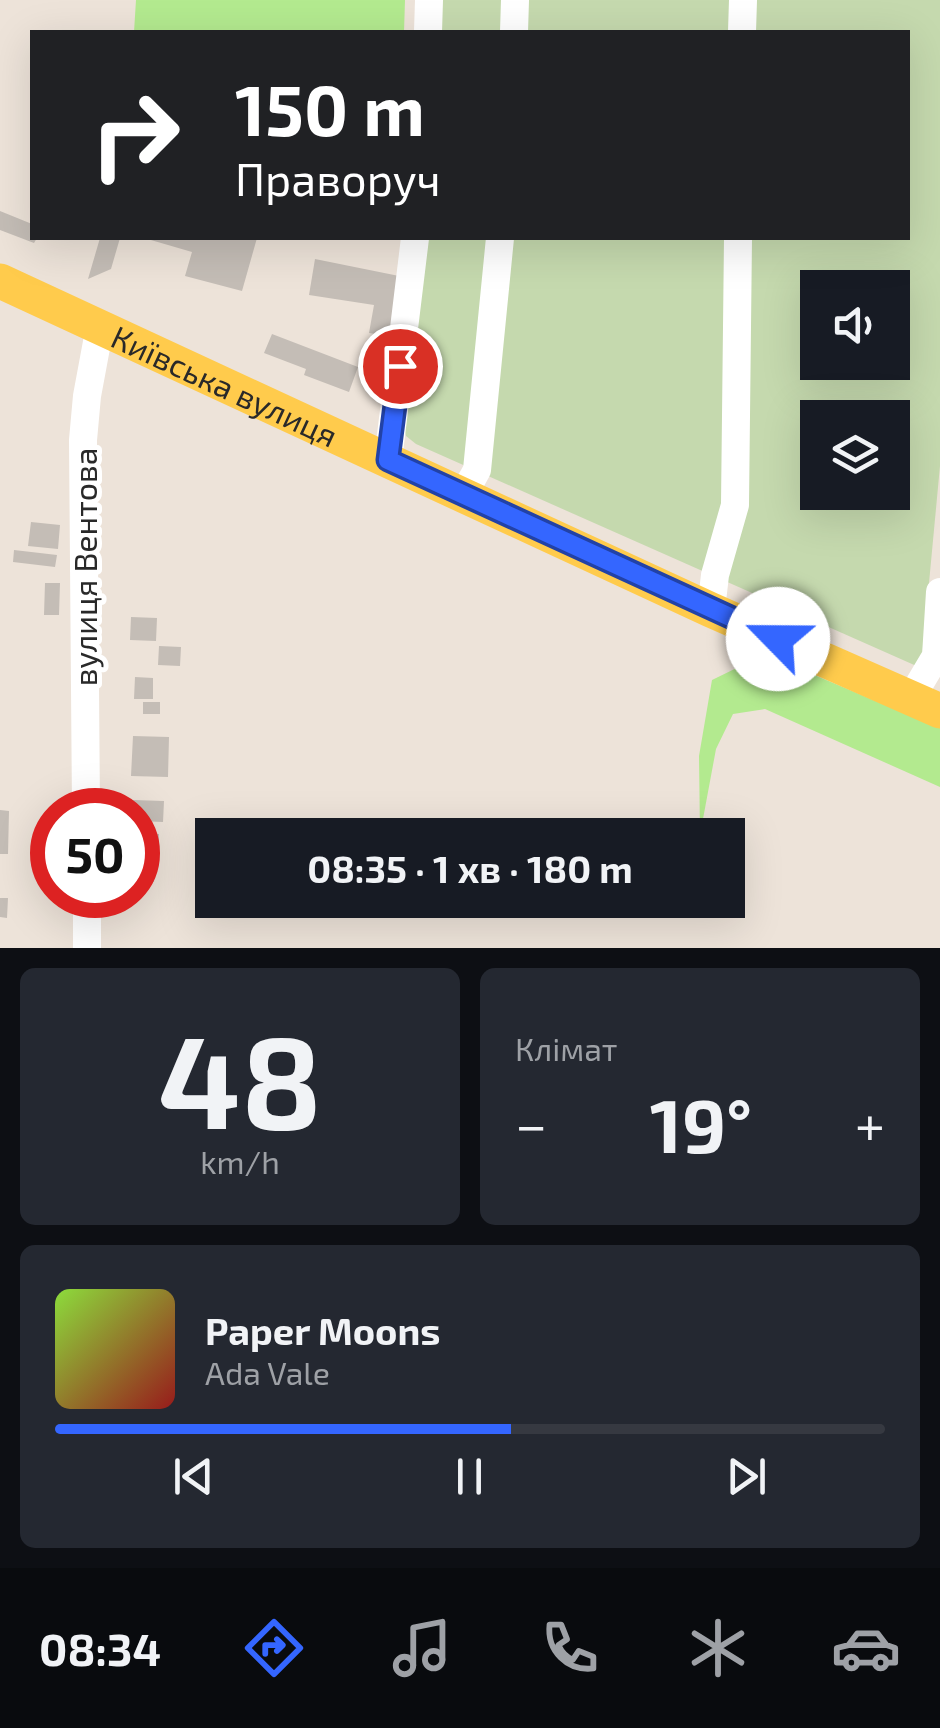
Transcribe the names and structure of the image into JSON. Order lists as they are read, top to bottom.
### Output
{
  "streets": {
    "main road": ["Київська вулиця"],
    "street": ["вулиця Вентова"]
  },
  "crossings": [
    ["Київська вулиця", "вулиця Вентова"]
  ],
  "page": {
    "turn": ["150 m", "Праворуч"],
    "limit": "50",
    "trip": "08:35 · 1 хв · 180 m",
    "tile": [
      ["48", "km/h"],
      "Клімат"
    ],
    "heat": ["−", "19°", "+"],
    "song": ["Paper Moons", "Ada Vale"],
    "tabs": "08:34"
  }
}
